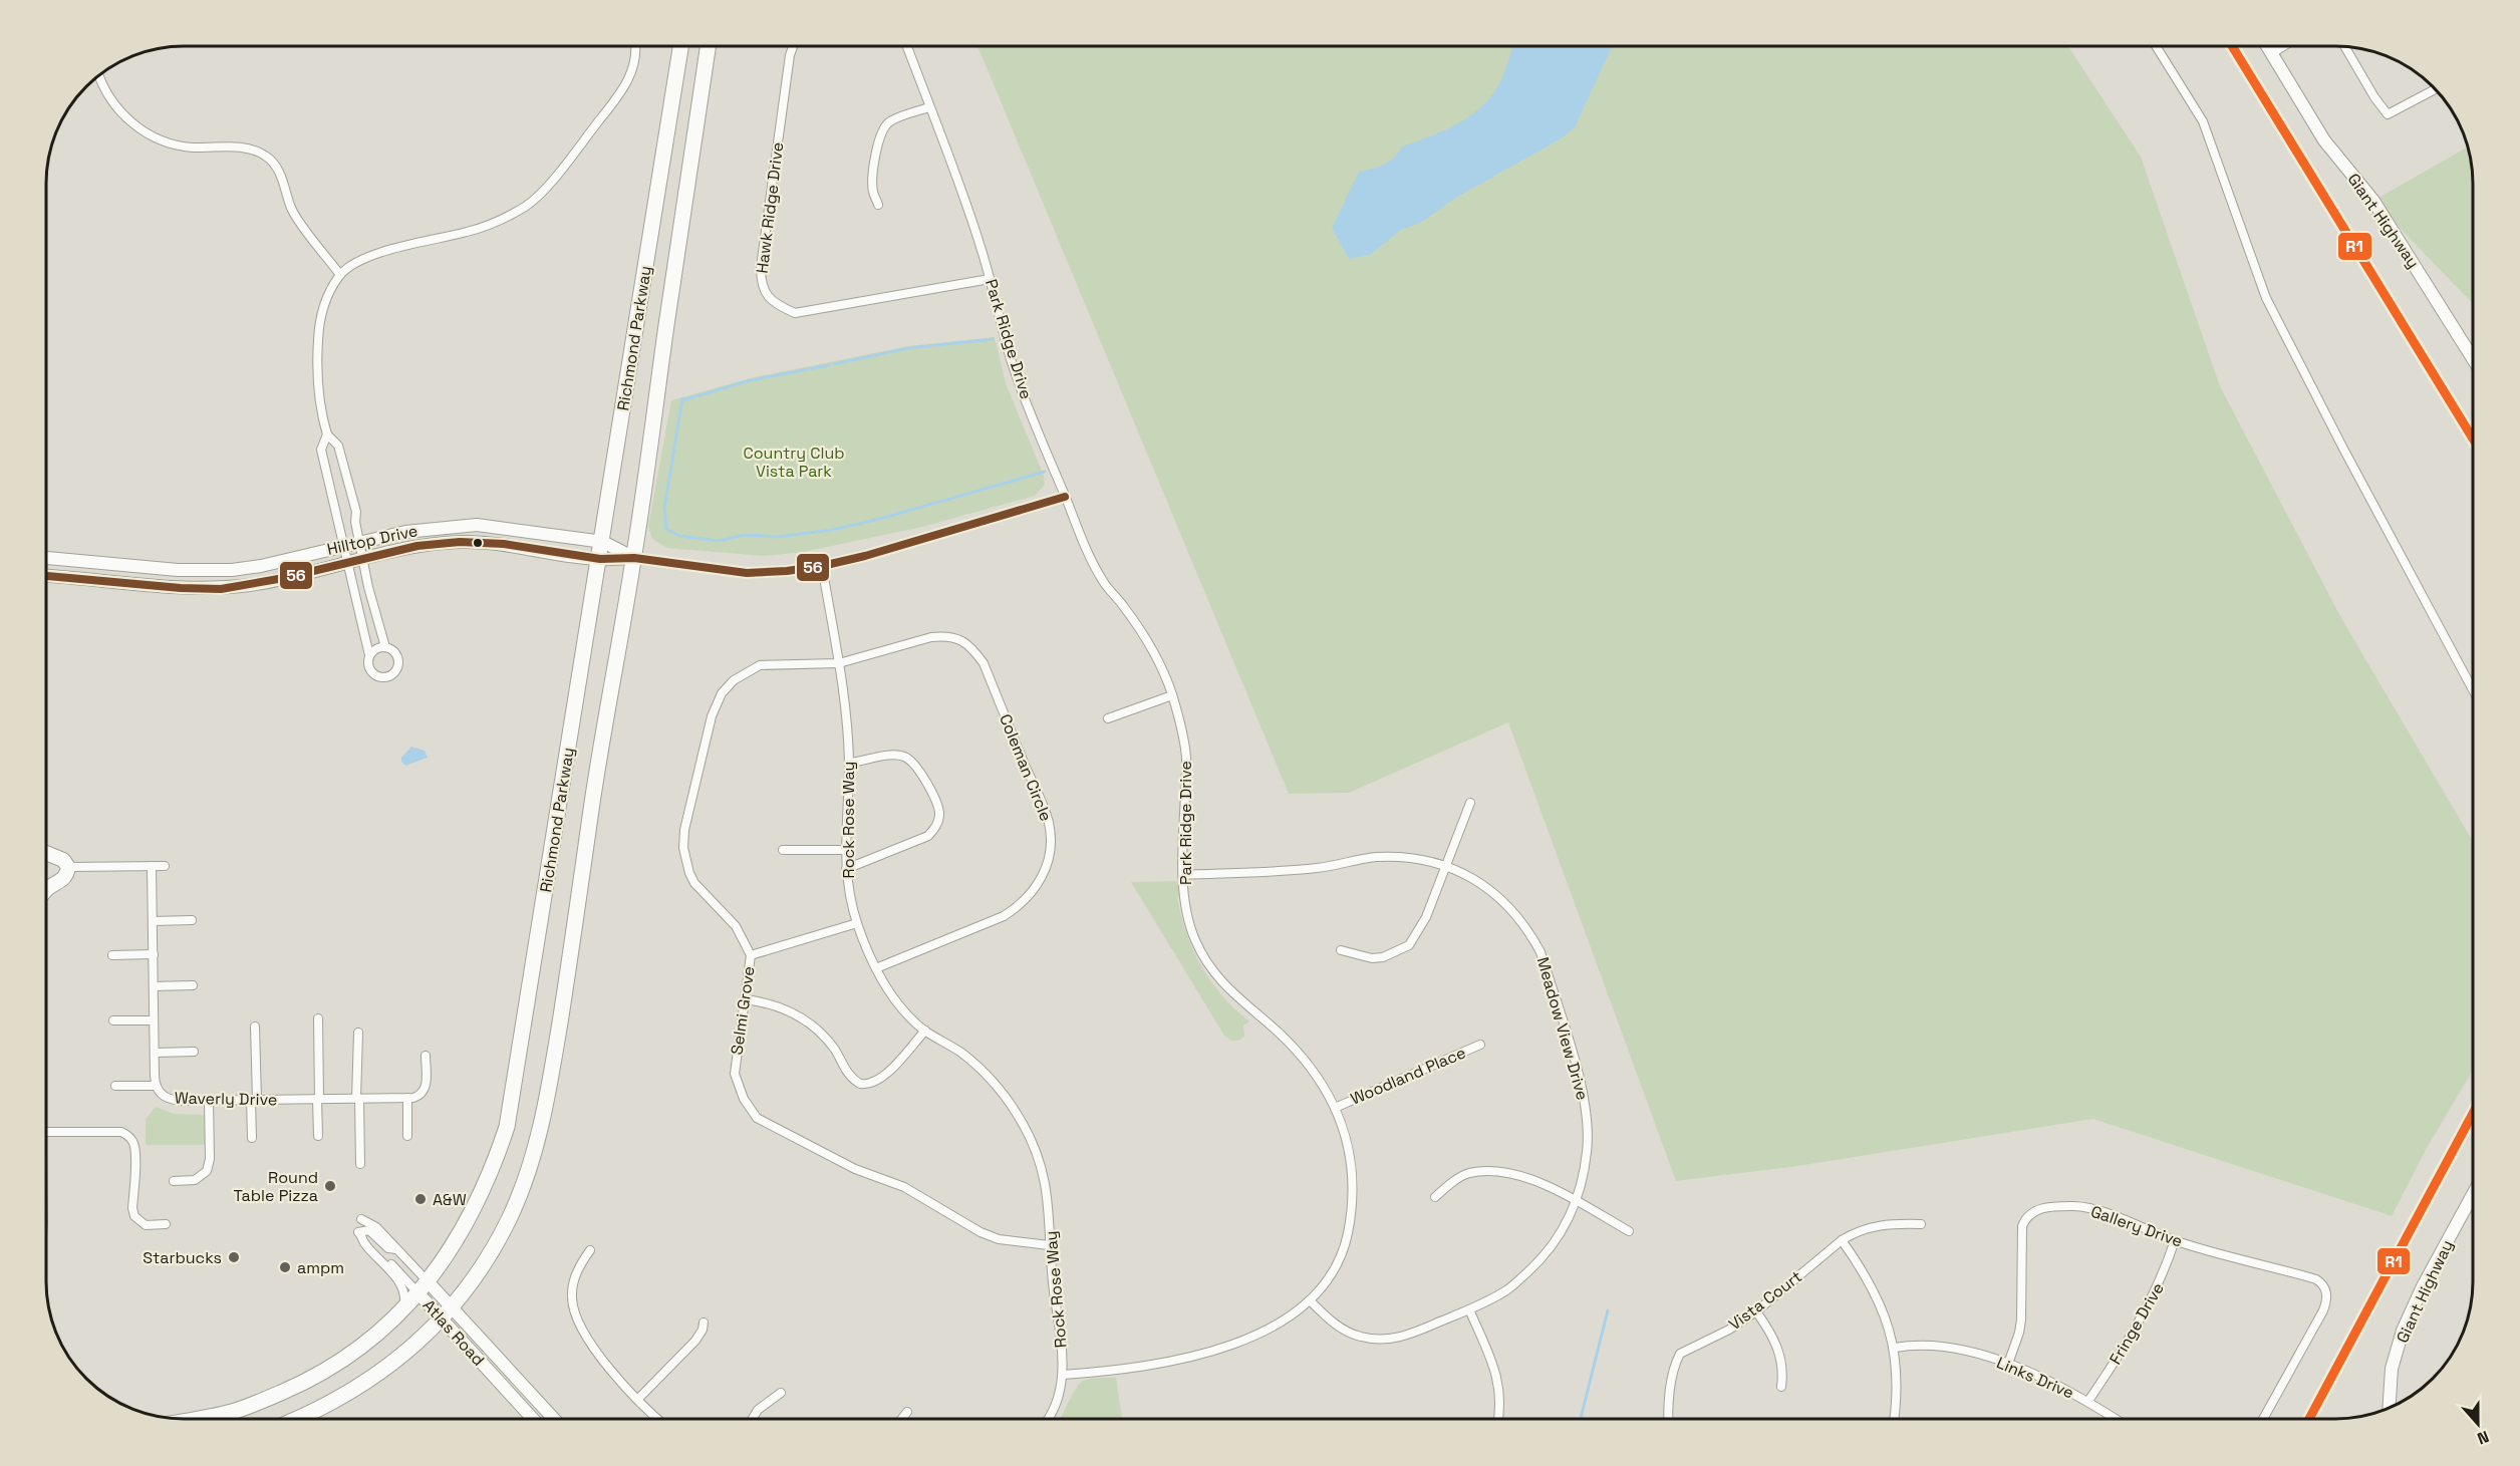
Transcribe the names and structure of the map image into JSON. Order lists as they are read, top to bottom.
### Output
{
  "streets": {
    "highway": ["Richmond Parkway"],
    "main road": ["Giant Highway", "Hilltop Drive", "Atlas Road"],
    "street": [
      "Hawk Ridge Drive",
      "Park Ridge Drive",
      "Coleman Circle",
      "Rock Rose Way",
      "Selmi Grove",
      "Meadow View Drive",
      "Woodland Place",
      "Waverly Drive",
      "Gallery Drive",
      "Vista Court",
      "Fringe Drive",
      "Links Drive"
    ]
  },
  "crossings": [
    ["Hawk Ridge Drive", "Park Ridge Drive"],
    ["Richmond Parkway", "Hilltop Drive"],
    ["Richmond Parkway", "Atlas Road"],
    ["Park Ridge Drive", "Hilltop Drive"],
    ["Park Ridge Drive", "Rock Rose Way"],
    ["Park Ridge Drive", "Meadow View Drive"],
    ["Park Ridge Drive", "Woodland Place"],
    ["Hilltop Drive", "Rock Rose Way"],
    ["Coleman Circle", "Rock Rose Way"],
    ["Coleman Circle", "Selmi Grove"],
    ["Rock Rose Way", "Selmi Grove"],
    ["Gallery Drive", "Fringe Drive"],
    ["Gallery Drive", "Links Drive"],
    ["Fringe Drive", "Links Drive"]
  ],
  "parks": ["Country Club Vista Park"],
  "places": [
    "Round Table Pizza",
    "A&W",
    "Starbucks",
    "ampm"
  ],
  "lines": ["transit line R1", "transit line 56"],
  "north": "bottom"
}
